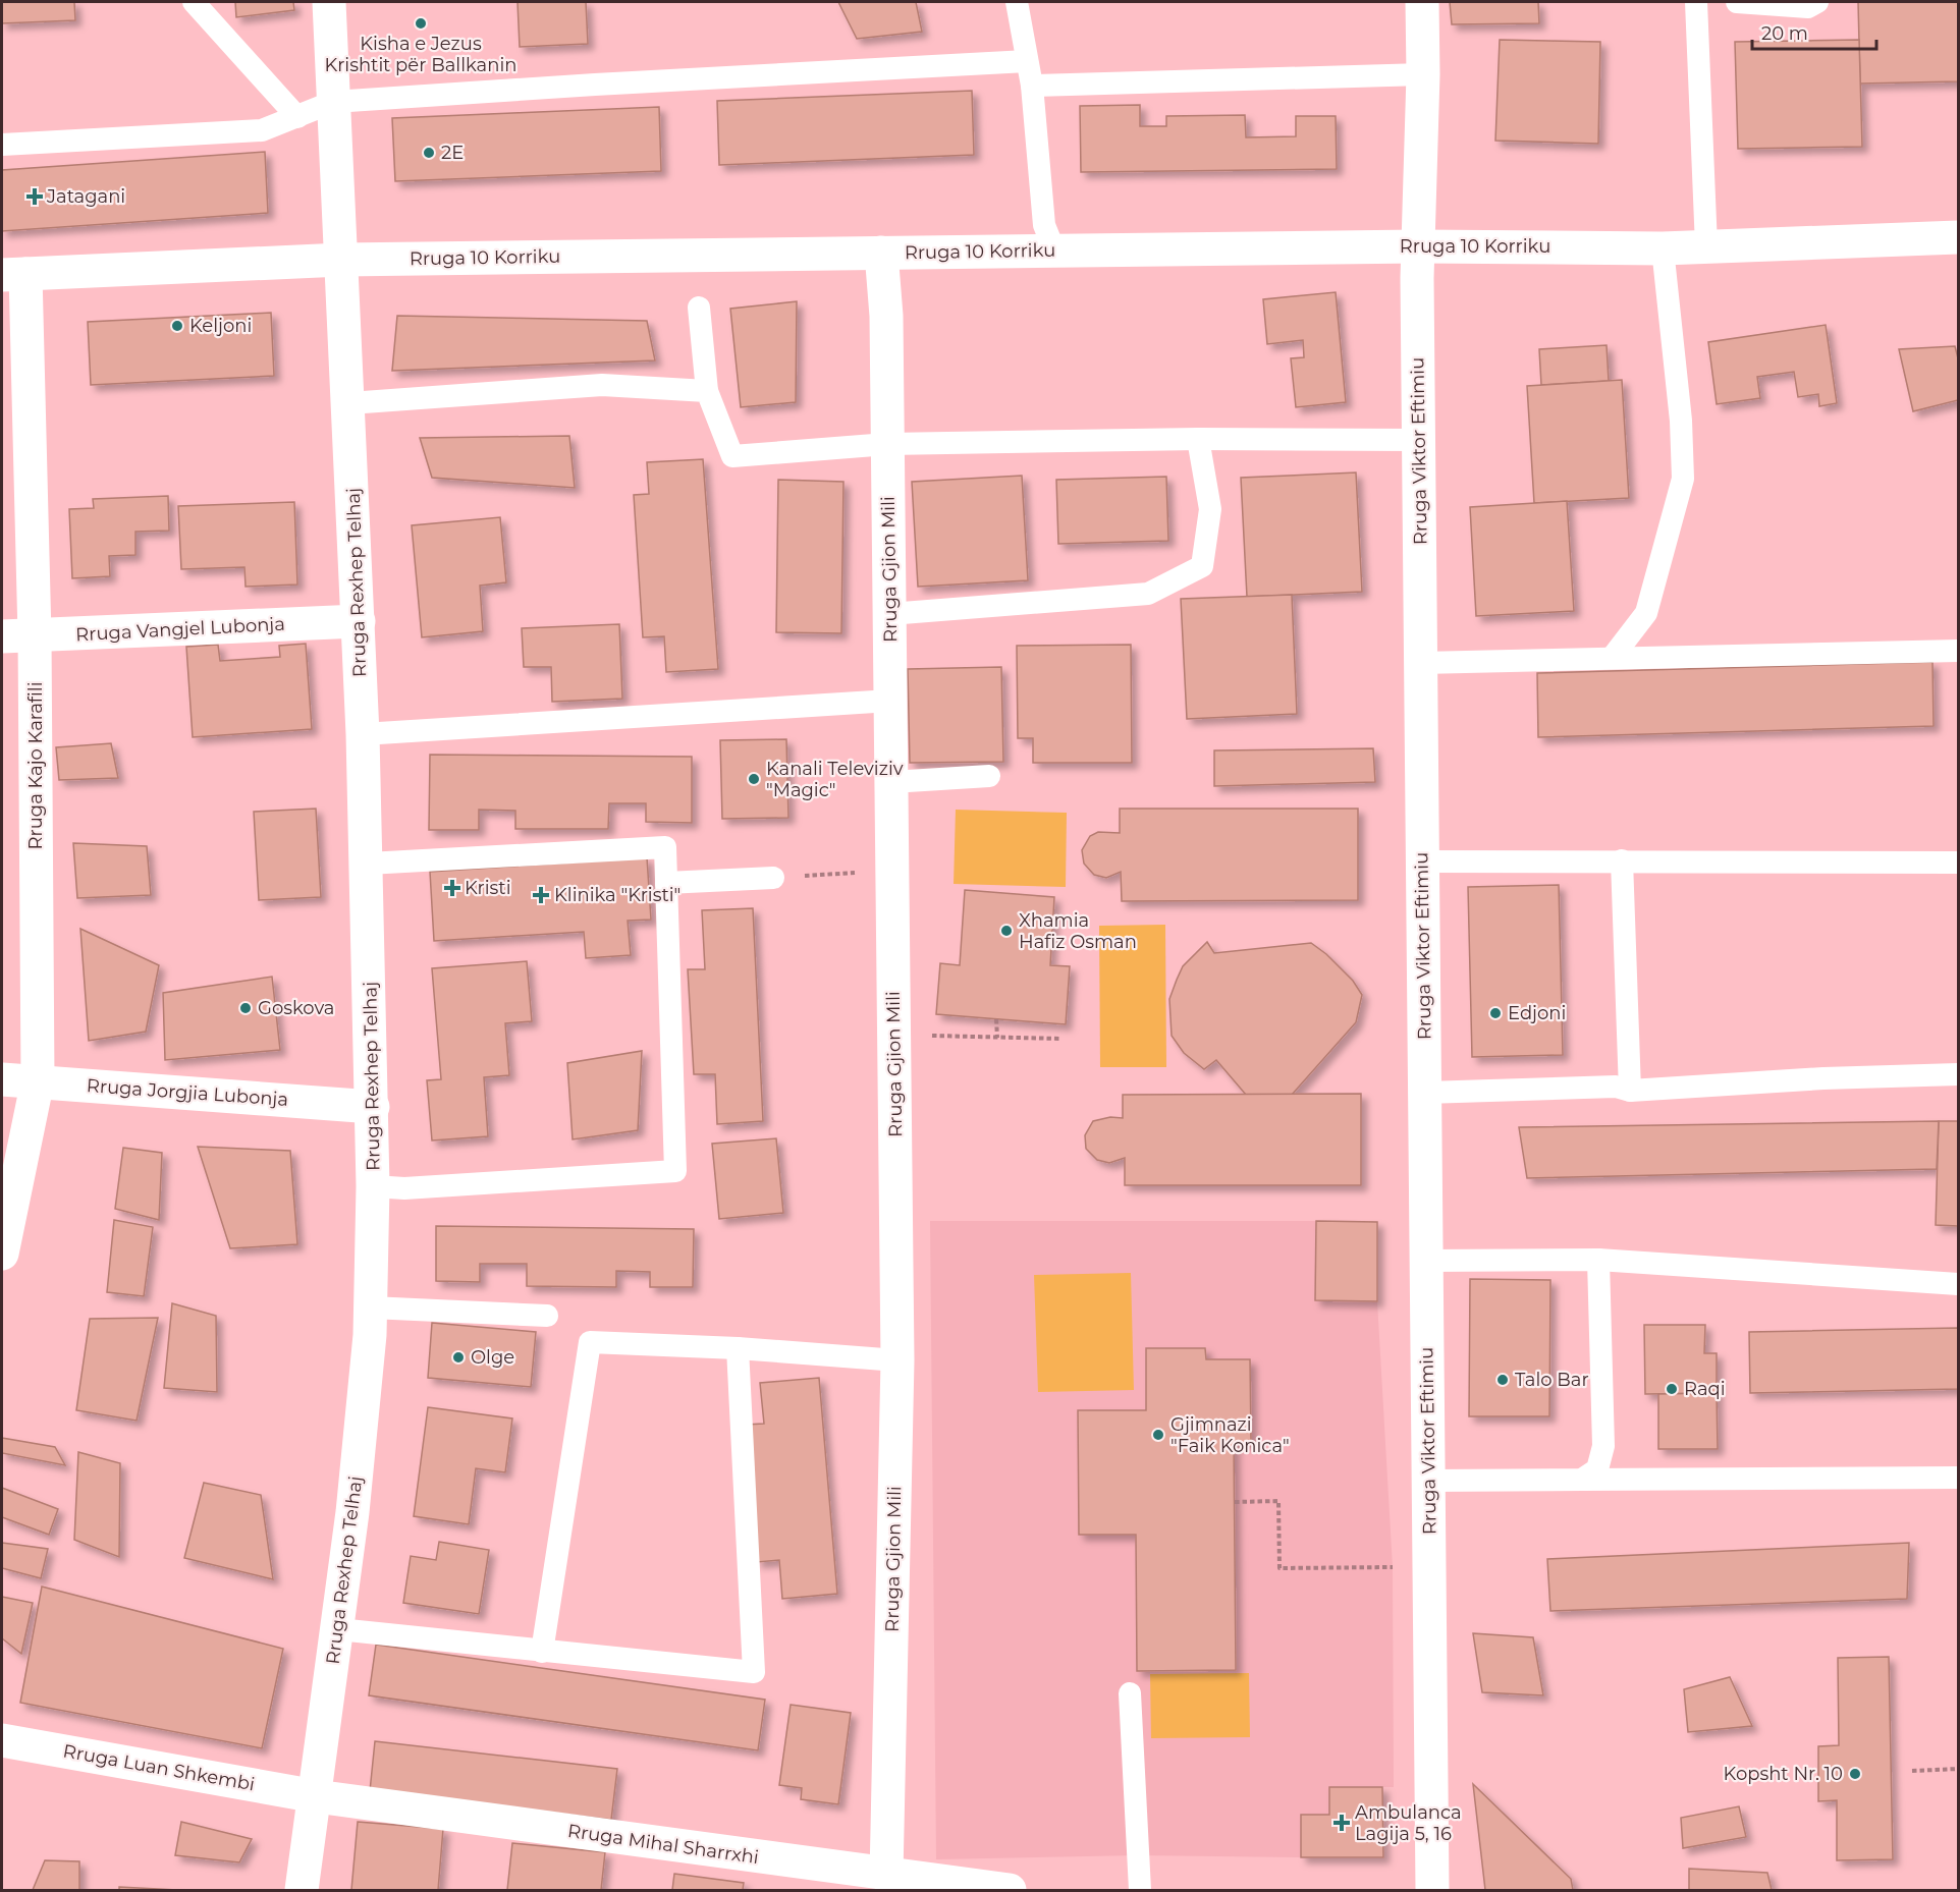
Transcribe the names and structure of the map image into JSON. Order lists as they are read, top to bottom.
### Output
{
  "streets": {
    "street": [
      "Rruga 10 Korriku",
      "Rruga Viktor Eftimiu",
      "Rruga Gjion Mili",
      "Rruga Rexhep Telhaj",
      "Rruga Vangjel Lubonja",
      "Rruga Kajo Karafili",
      "Rruga Jorgjia Lubonja",
      "Rruga Luan Shkembi",
      "Rruga Mihal Sharrxhi"
    ]
  },
  "crossings": [
    ["Rruga 10 Korriku", "Rruga Viktor Eftimiu"],
    ["Rruga 10 Korriku", "Rruga Gjion Mili"],
    ["Rruga 10 Korriku", "Rruga Rexhep Telhaj"],
    ["Rruga 10 Korriku", "Rruga Kajo Karafili"],
    ["Rruga Gjion Mili", "Rruga Mihal Sharrxhi"],
    ["Rruga Rexhep Telhaj", "Rruga Vangjel Lubonja"],
    ["Rruga Rexhep Telhaj", "Rruga Jorgjia Lubonja"],
    ["Rruga Rexhep Telhaj", "Rruga Luan Shkembi"],
    ["Rruga Rexhep Telhaj", "Rruga Mihal Sharrxhi"],
    ["Rruga Vangjel Lubonja", "Rruga Kajo Karafili"],
    ["Rruga Kajo Karafili", "Rruga Jorgjia Lubonja"],
    ["Rruga Luan Shkembi", "Rruga Mihal Sharrxhi"]
  ],
  "places": {
    "other": [
      "Kisha e Jezus Krishtit për Ballkanin",
      "2E",
      "Keljoni",
      "Kanali Televiziv \"Magic\"",
      "Xhamia Hafiz Osman",
      "Goskova",
      "Edjoni",
      "Olge",
      "Talo Bar",
      "Raqi",
      "Gjimnazi \"Faik Konica\"",
      "Kopsht Nr. 10"
    ],
    "health": [
      "Jatagani",
      "Kristi",
      "Klinika \"Kristi\"",
      "Ambulanca Lagija 5, 16"
    ]
  },
  "scale_bar": "20 m"
}
